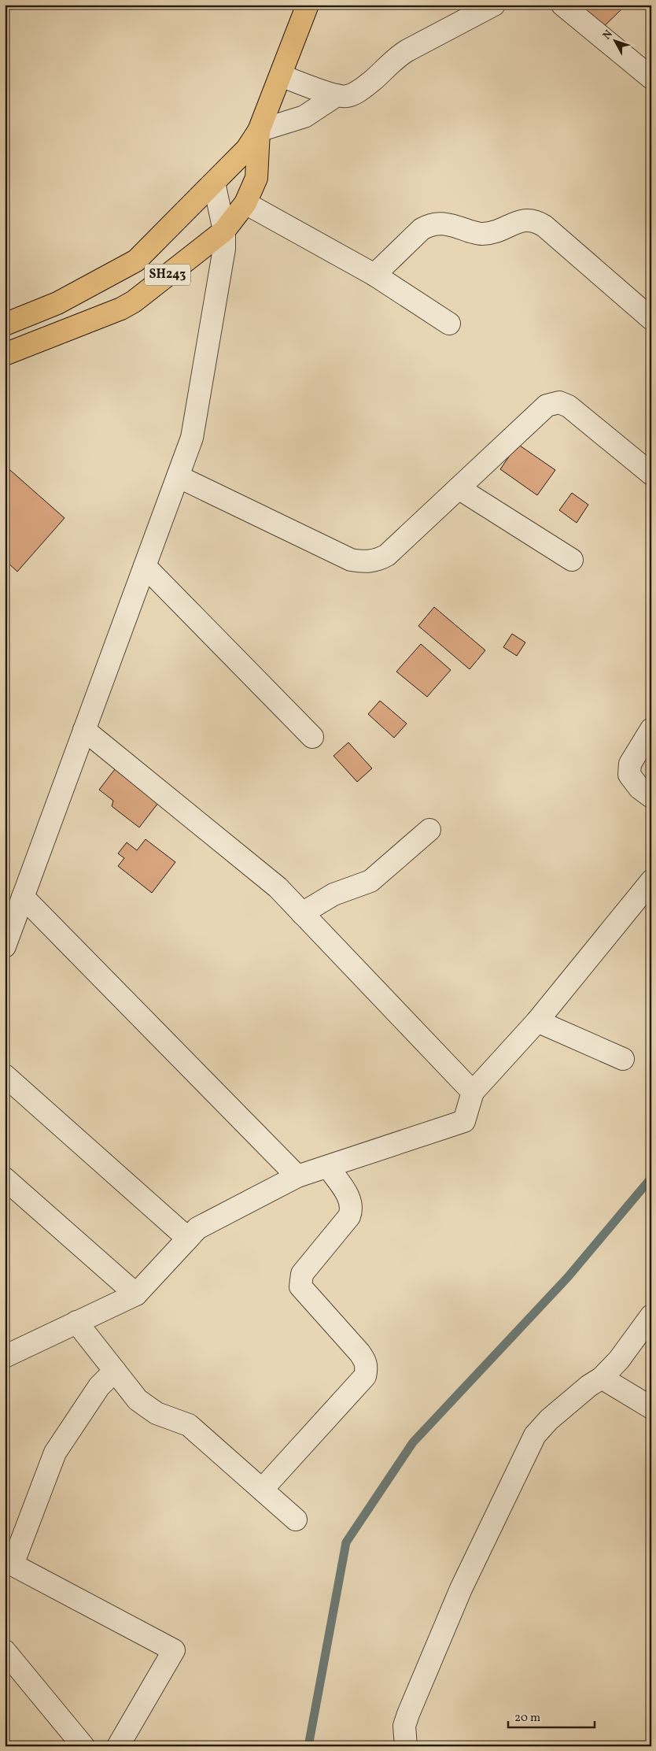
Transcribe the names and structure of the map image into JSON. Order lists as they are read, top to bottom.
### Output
{
  "streets": {
    "main road": ["SH243"]
  },
  "scale_bar": "20 m",
  "north": "top left"
}
